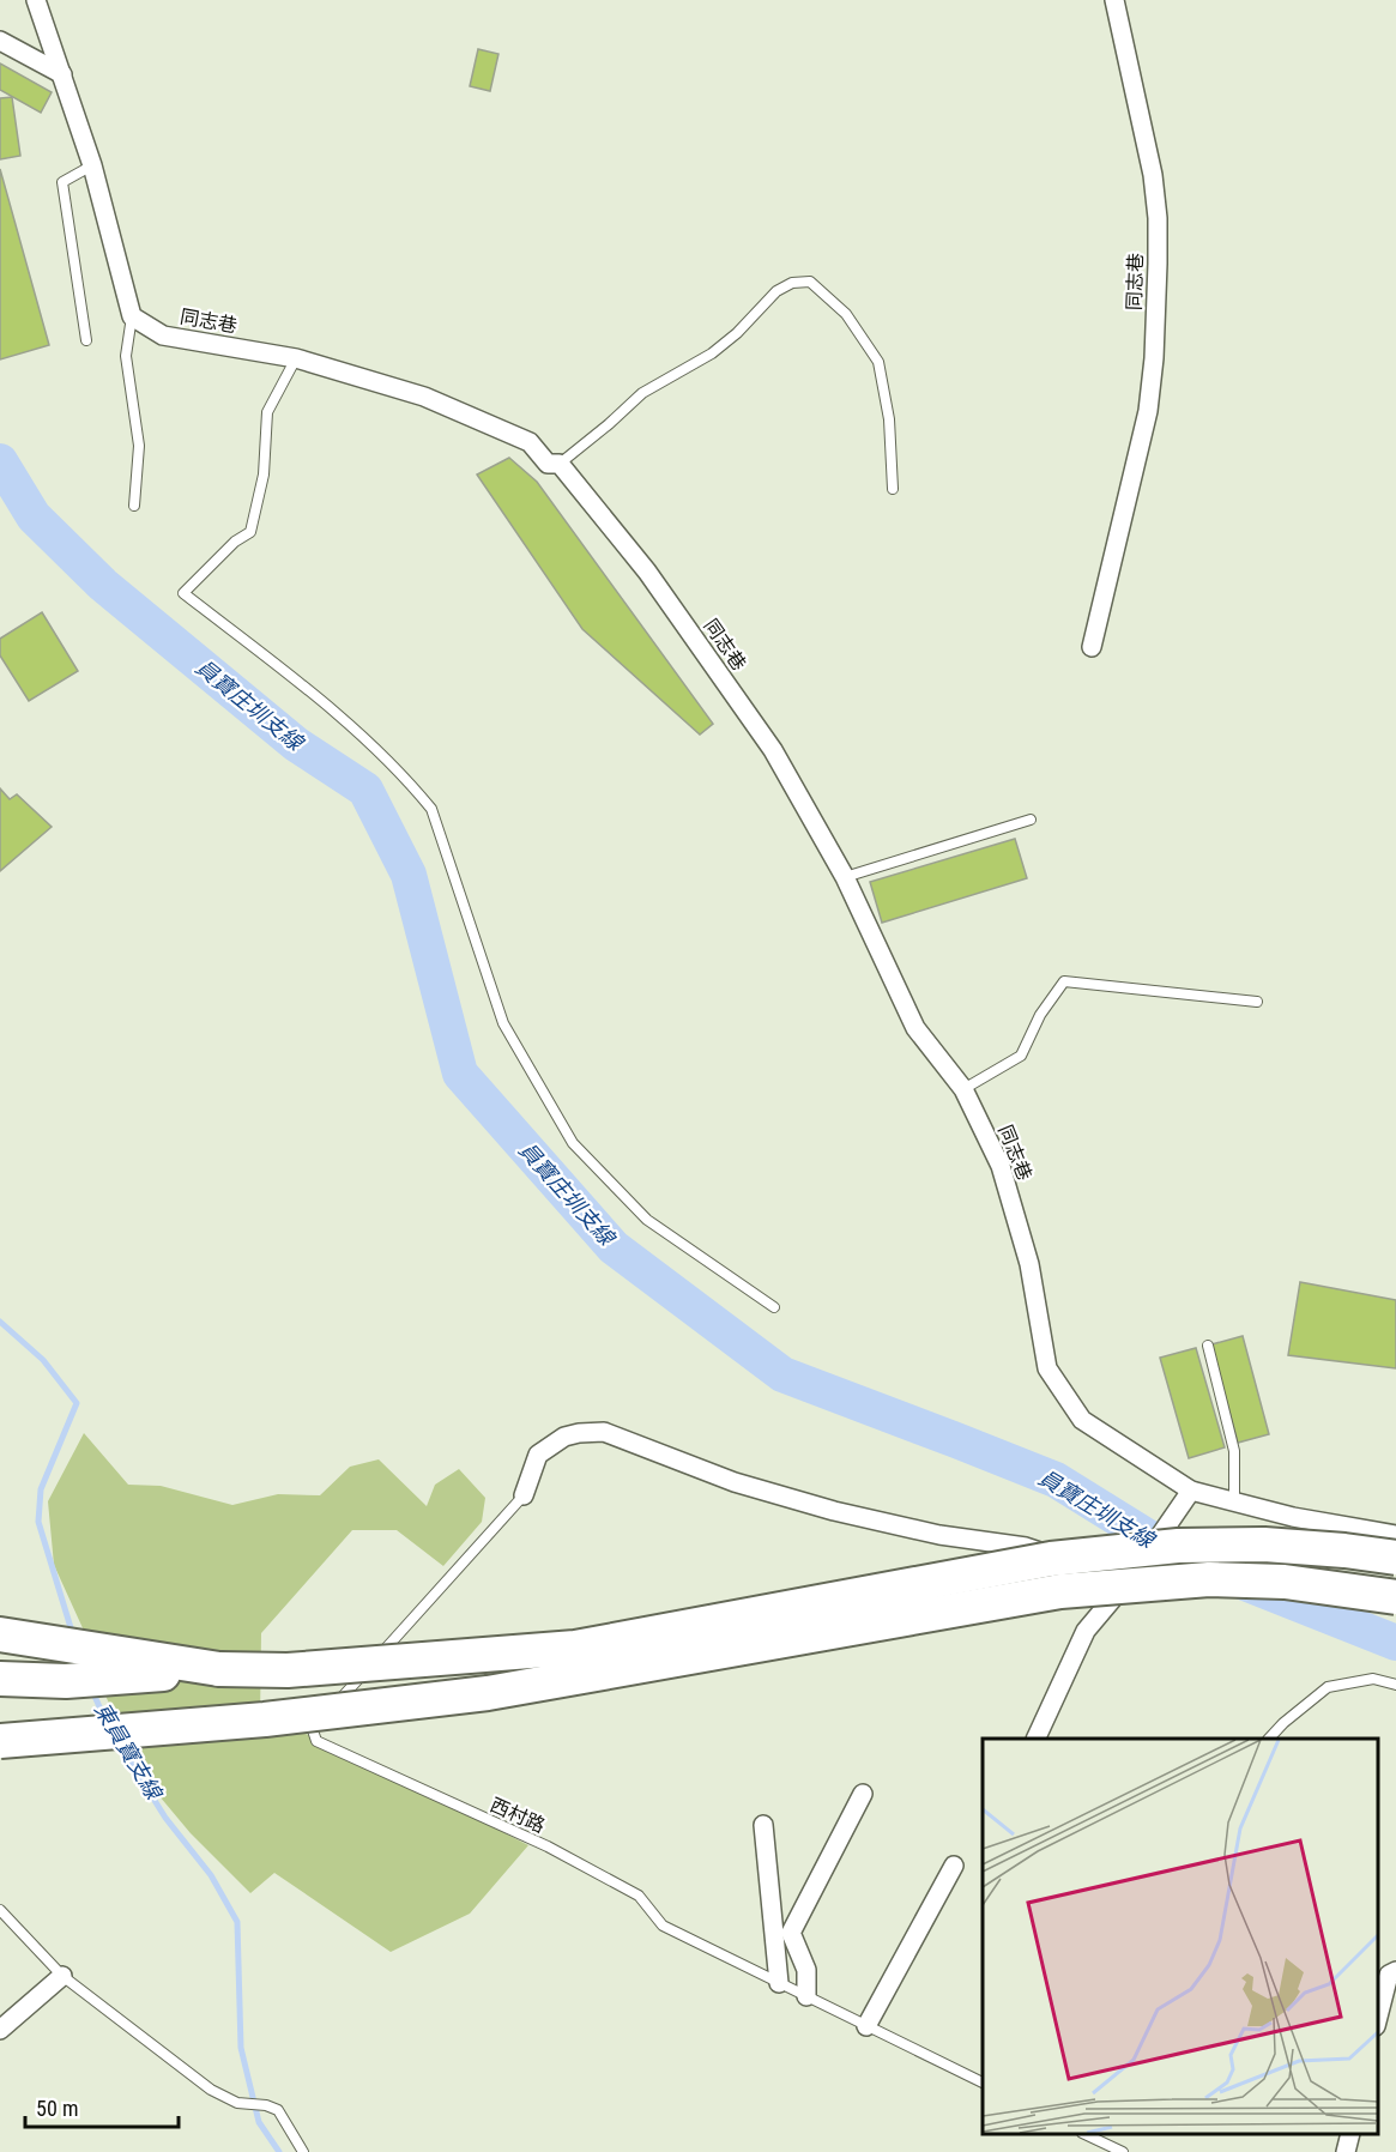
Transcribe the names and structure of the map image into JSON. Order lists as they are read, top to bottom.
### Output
{
  "streets": {
    "street": ["同志巷"],
    "lane": ["西村路"]
  },
  "water": ["員寶庄圳支線", "東員寶支線"],
  "scale_bar": "50 m"
}
